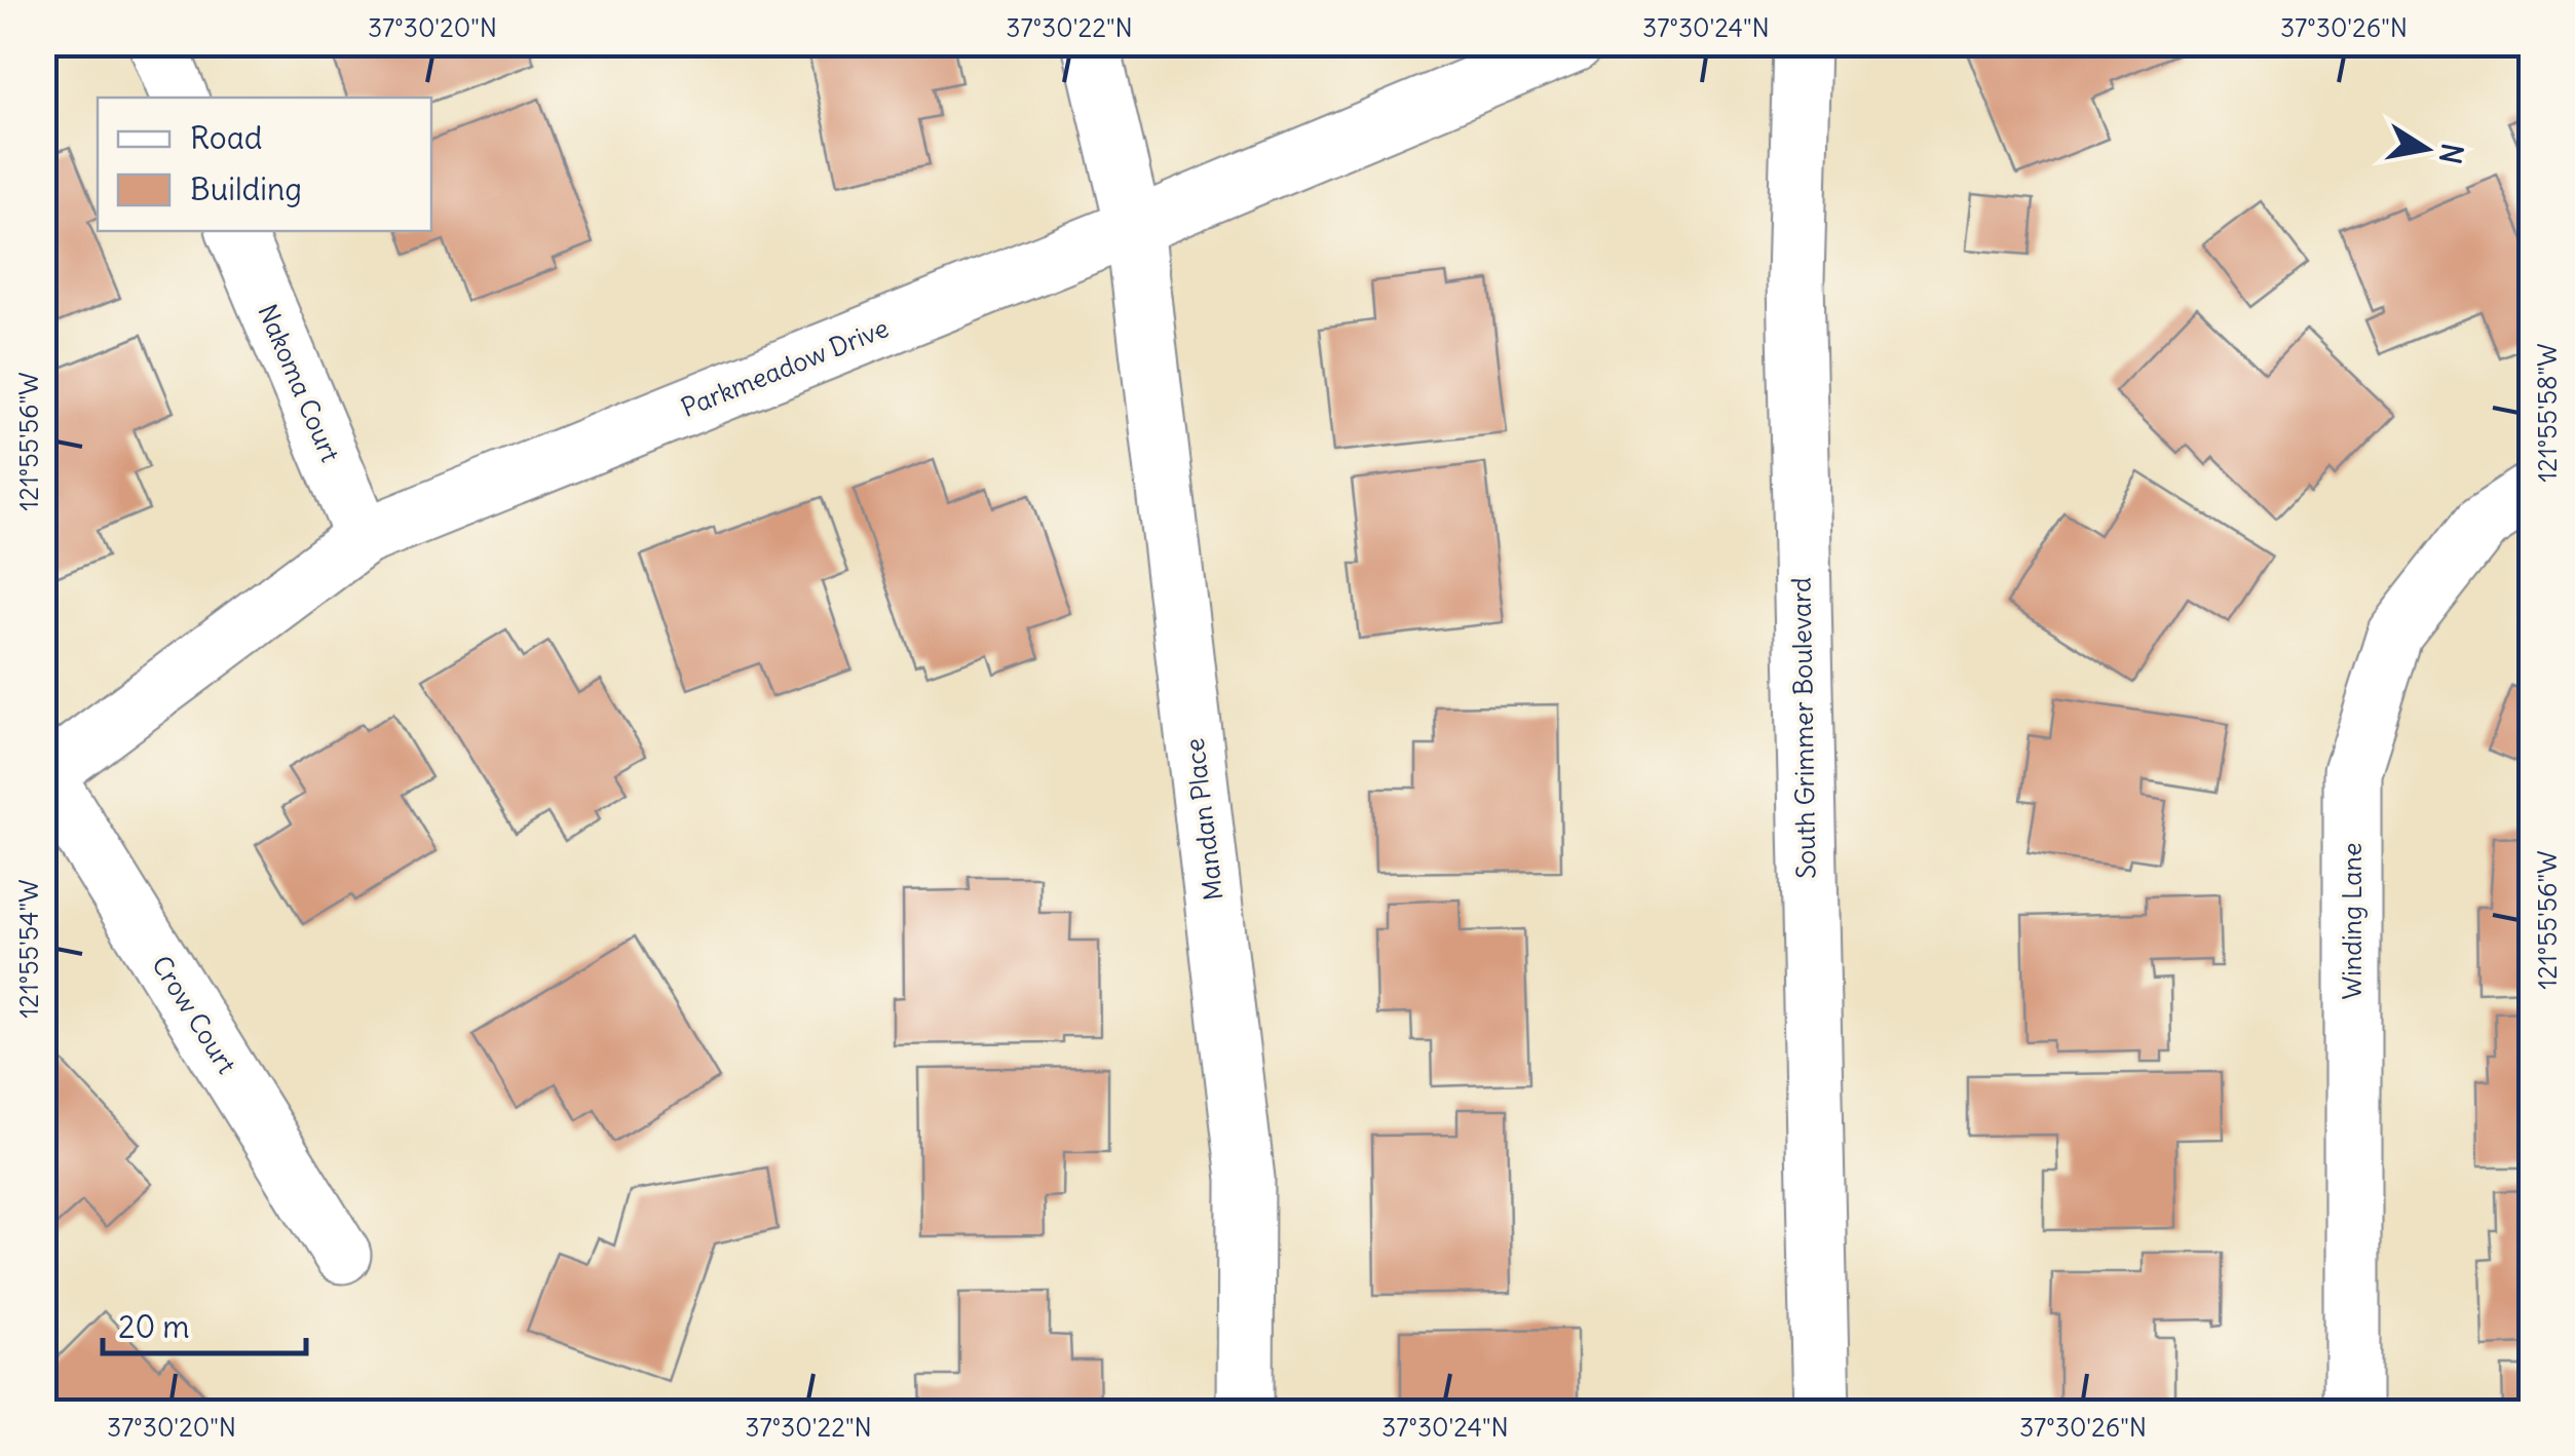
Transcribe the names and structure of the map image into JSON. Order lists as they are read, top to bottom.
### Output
{
  "streets": {
    "street": [
      "Parkmeadow Drive",
      "Nakoma Court",
      "South Grimmer Boulevard",
      "Mandan Place",
      "Winding Lane",
      "Crow Court"
    ]
  },
  "crossings": [
    ["Parkmeadow Drive", "Nakoma Court"],
    ["Parkmeadow Drive", "Mandan Place"],
    ["Parkmeadow Drive", "Crow Court"]
  ],
  "legend": ["Road", "Building"],
  "scale_bar": "20 m",
  "north": "right",
  "coordinates": [
    "37°30'20\"N",
    "37°30'22\"N",
    "37°30'24\"N",
    "37°30'26\"N",
    "121°55'58\"W",
    "121°55'56\"W",
    "121°55'54\"W"
  ]
}
